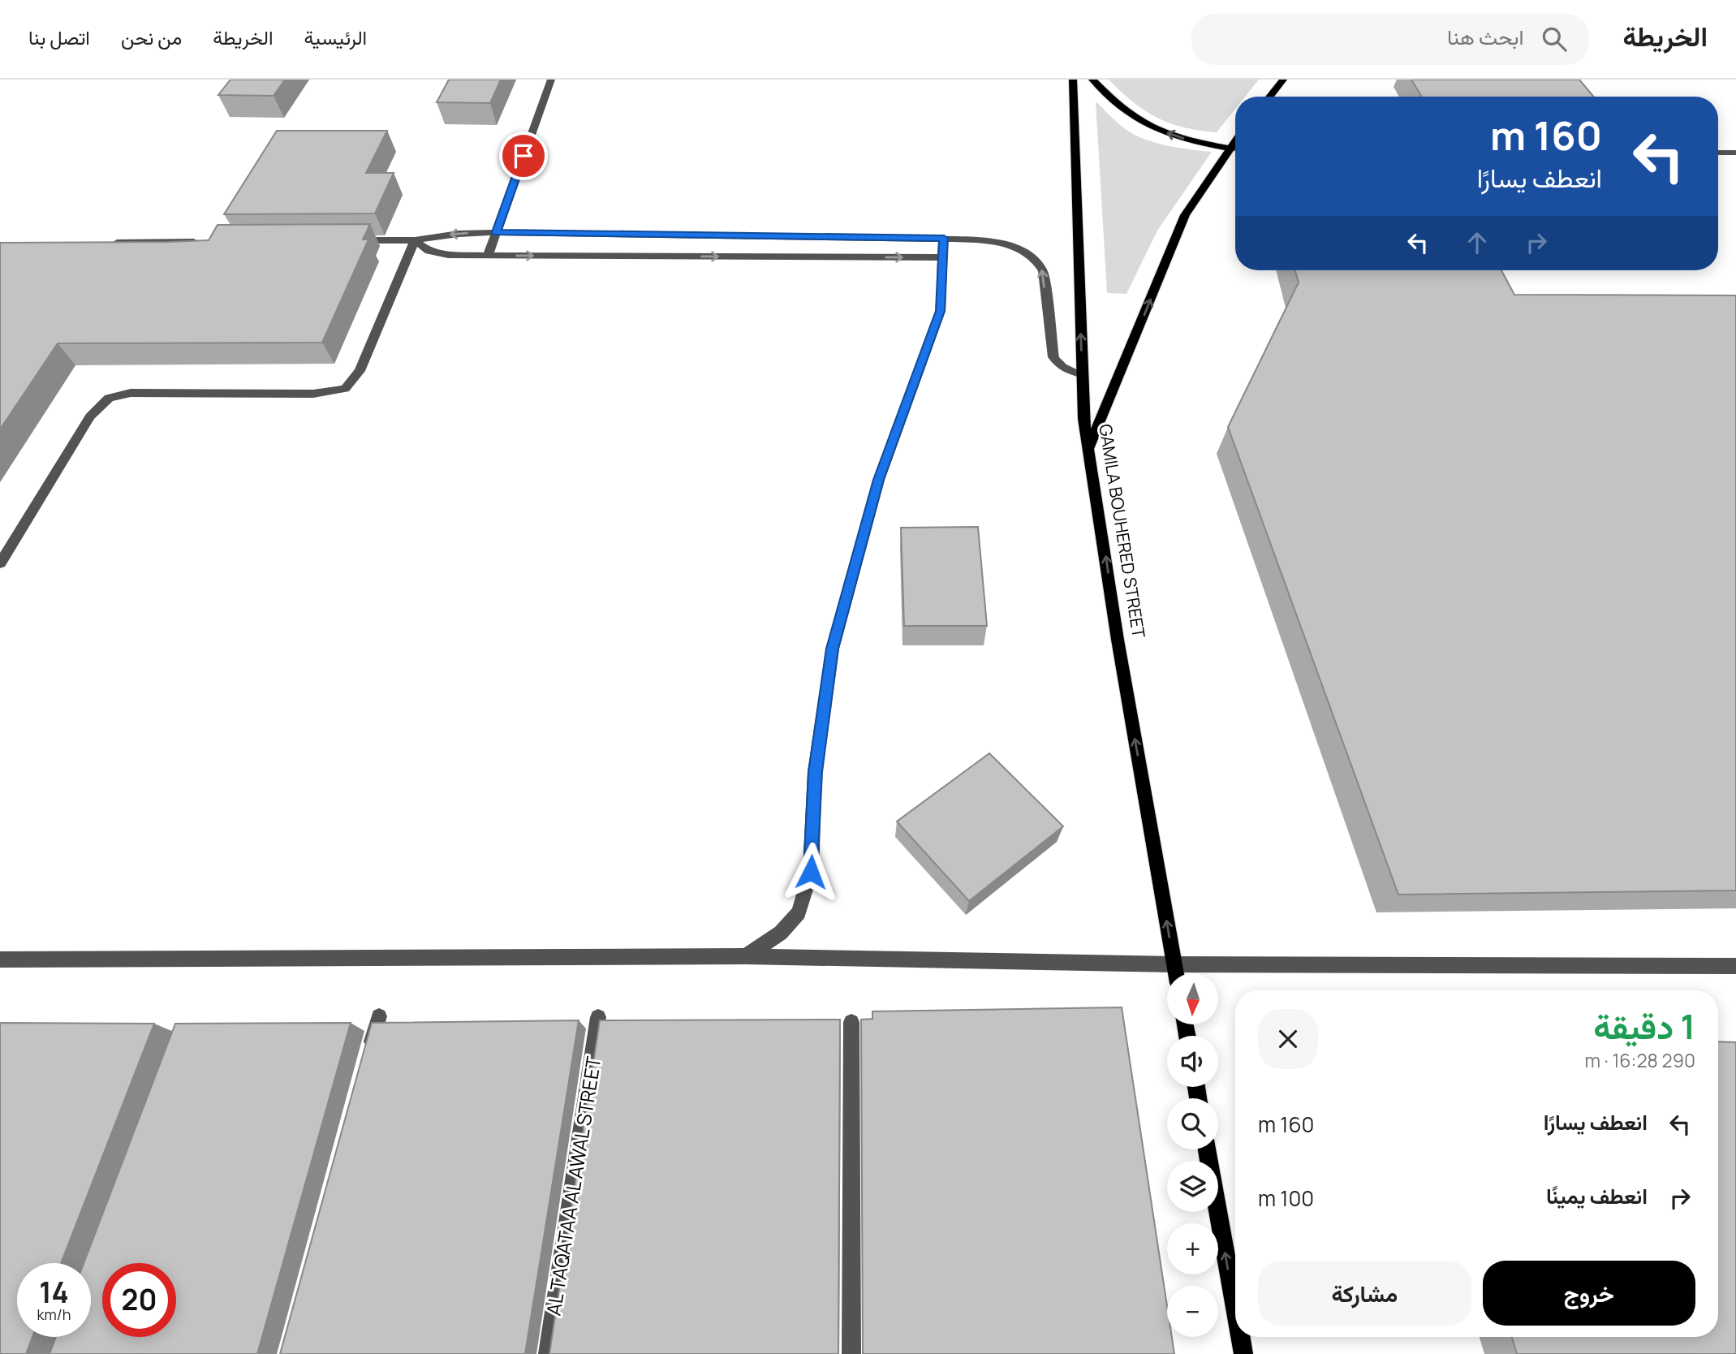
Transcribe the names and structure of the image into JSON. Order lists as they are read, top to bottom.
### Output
{
  "streets": {
    "main road": ["GAMILA BOUHERED STREET"],
    "street": ["AL TAQATAA AL AWAL STREET"]
  },
  "one_way": ["GAMILA BOUHERED STREET"],
  "north": "bottom",
  "page": {
    "header": "الخريطة",
    "search": "ابحث هنا",
    "nav": [
      "الرئيسية",
      "الخريطة",
      "من نحن",
      "اتصل بنا"
    ],
    "turn": ["160 m", "انعطف يسارًا"],
    "map_buttons": ["+", "−"],
    "heading": ["1 دقيقة", "290 m · 16:28"],
    "list": [
      {
        "name": "انعطف يسارًا",
        "value": "160 m"
      },
      {
        "name": "انعطف يمينًا",
        "value": "100 m"
      }
    ],
    "buttons": ["خروج", "مشاركة"],
    "speed": "14 km/h",
    "limit": "20"
  }
}
